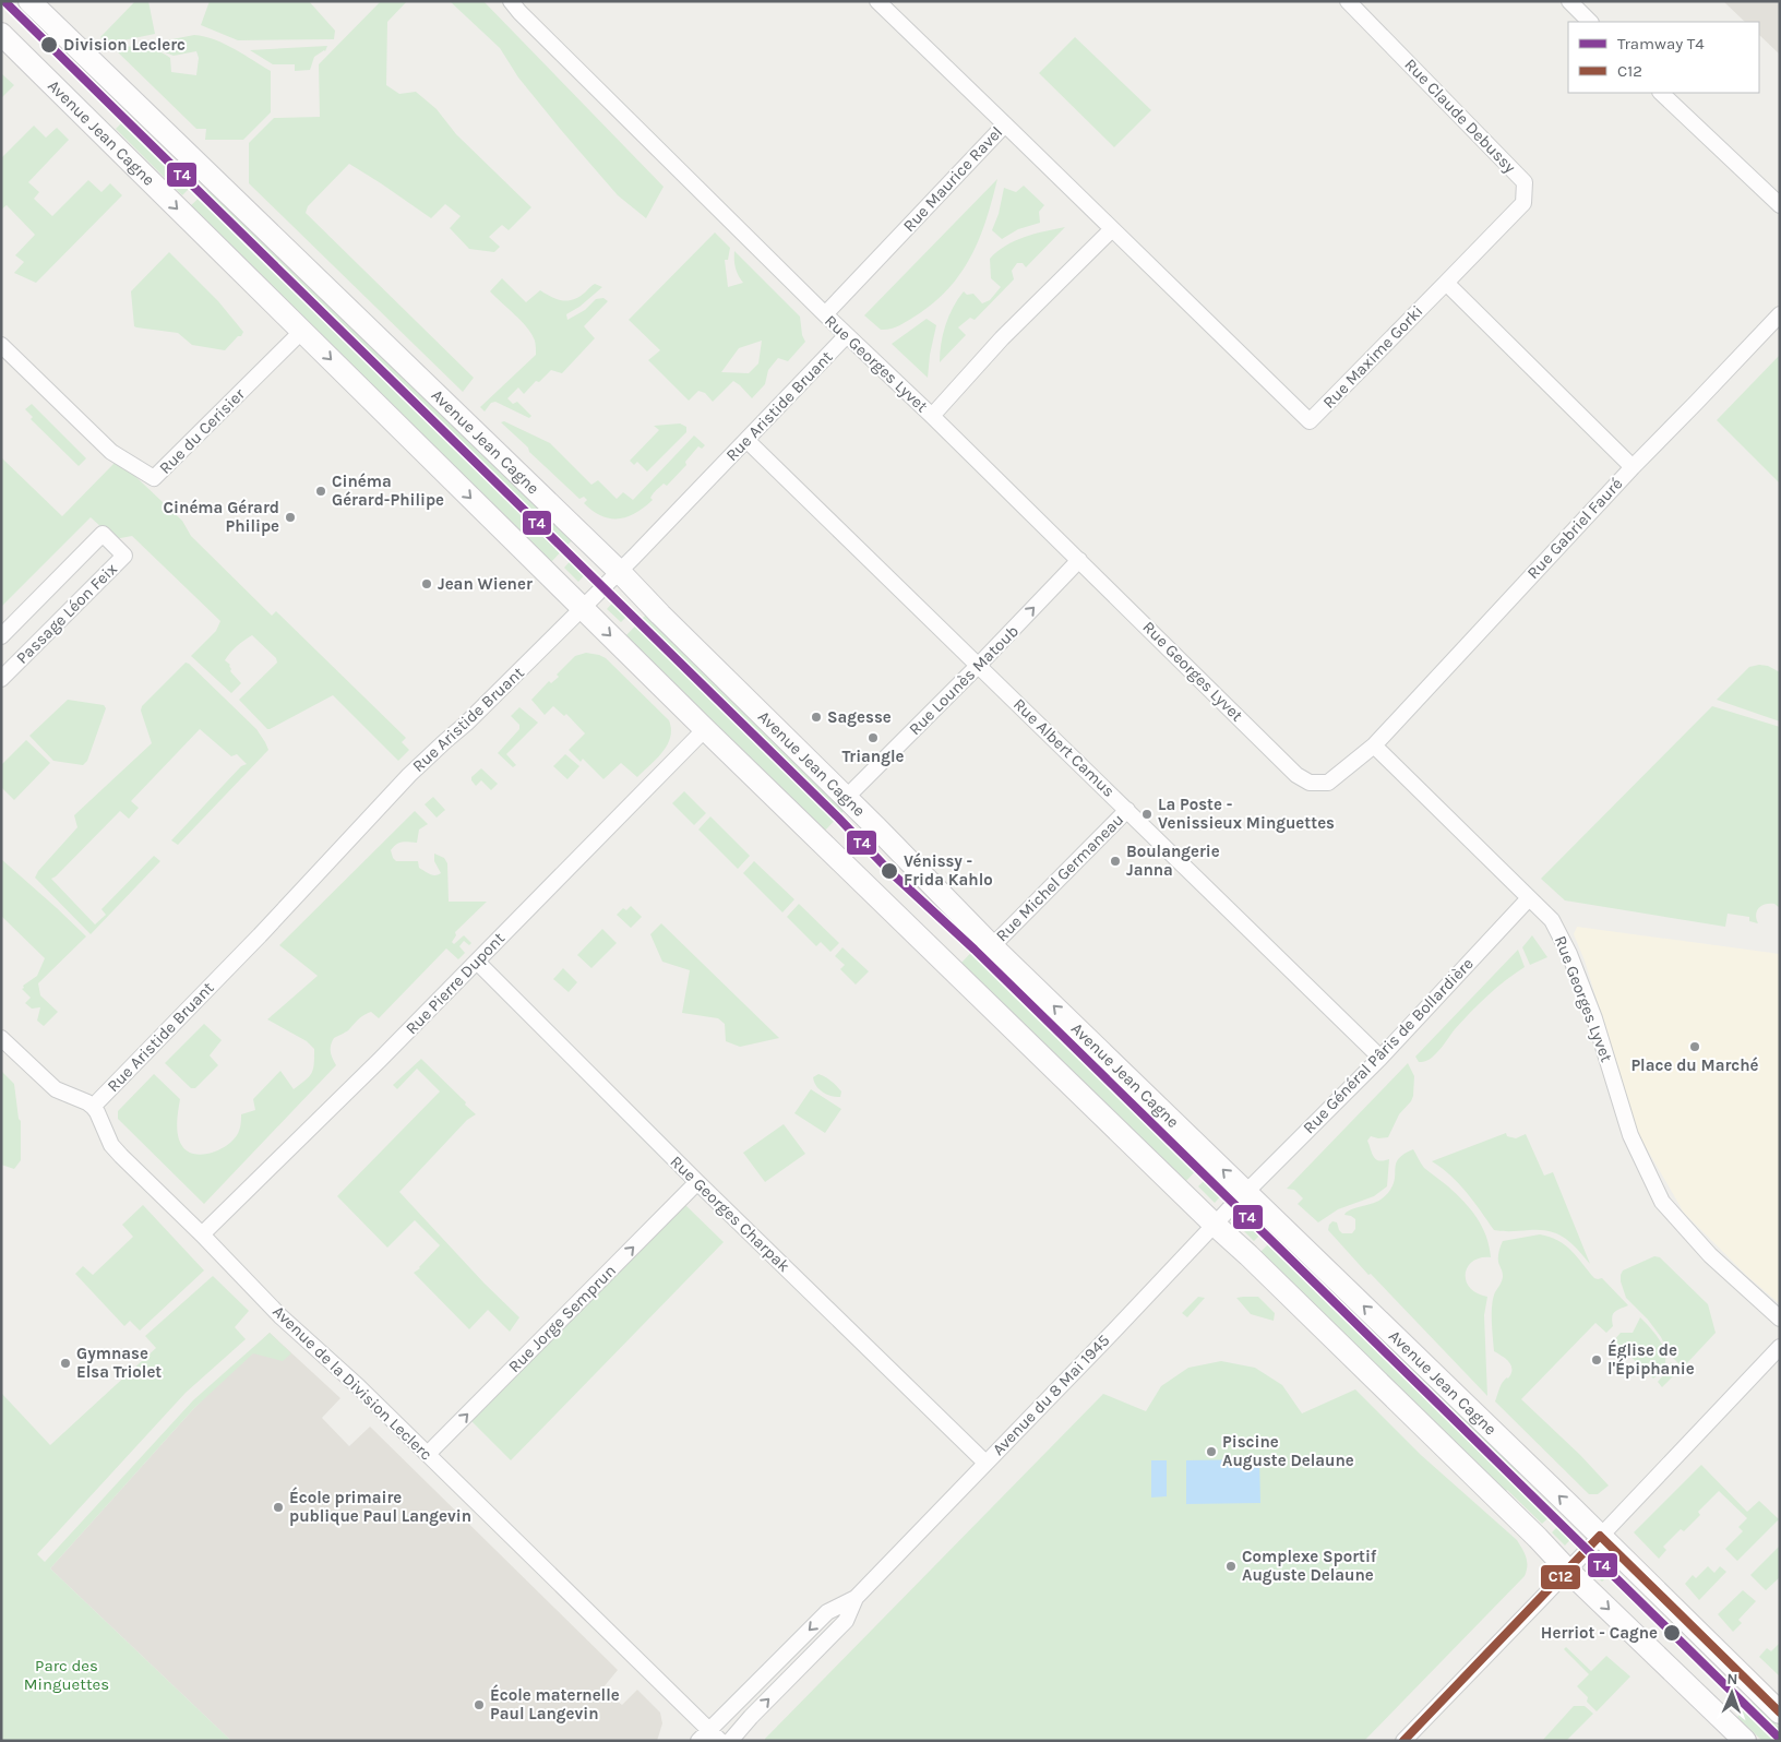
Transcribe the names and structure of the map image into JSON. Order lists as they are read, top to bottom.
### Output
{
  "streets": {
    "street": [
      "Rue Claude Debussy",
      "Avenue Jean Cagne",
      "Rue Maurice Ravel",
      "Rue Maxime Gorki",
      "Rue Georges Lyvet",
      "Rue Aristide Bruant",
      "Rue du Cerisier",
      "Rue Gabriel Fauré",
      "Passage Léon Feix",
      "Rue Lounès Matoub",
      "Rue Albert Camus",
      "Rue Michel Germaneau",
      "Rue Pierre Dupont",
      "Rue Général Pâris de Bollardière",
      "Rue Georges Charpak",
      "Rue Jorge Semprun",
      "Avenue de la Division Leclerc",
      "Avenue du 8 Mai 1945"
    ]
  },
  "crossings": [
    ["Rue Claude Debussy", "Rue Maxime Gorki"],
    ["Avenue Jean Cagne", "Rue Aristide Bruant"],
    ["Avenue Jean Cagne", "Rue du Cerisier"],
    ["Avenue Jean Cagne", "Rue Lounès Matoub"],
    ["Avenue Jean Cagne", "Rue Michel Germaneau"],
    ["Avenue Jean Cagne", "Rue Pierre Dupont"],
    ["Avenue Jean Cagne", "Rue Général Pâris de Bollardière"],
    ["Avenue Jean Cagne", "Avenue du 8 Mai 1945"],
    ["Rue Maurice Ravel", "Rue Maxime Gorki"],
    ["Rue Maurice Ravel", "Rue Georges Lyvet"],
    ["Rue Georges Lyvet", "Rue Aristide Bruant"],
    ["Rue Georges Lyvet", "Rue Gabriel Fauré"],
    ["Rue Georges Lyvet", "Rue Lounès Matoub"],
    ["Rue Georges Lyvet", "Rue Général Pâris de Bollardière"],
    ["Rue Aristide Bruant", "Rue Albert Camus"],
    ["Rue Aristide Bruant", "Avenue de la Division Leclerc"],
    ["Rue Lounès Matoub", "Rue Albert Camus"],
    ["Rue Albert Camus", "Rue Michel Germaneau"],
    ["Rue Albert Camus", "Rue Général Pâris de Bollardière"],
    ["Rue Pierre Dupont", "Rue Georges Charpak"],
    ["Rue Pierre Dupont", "Avenue de la Division Leclerc"],
    ["Rue Général Pâris de Bollardière", "Avenue du 8 Mai 1945"],
    ["Rue Georges Charpak", "Rue Jorge Semprun"],
    ["Rue Georges Charpak", "Avenue du 8 Mai 1945"],
    ["Rue Jorge Semprun", "Avenue de la Division Leclerc"],
    ["Avenue de la Division Leclerc", "Avenue du 8 Mai 1945"]
  ],
  "one_way": ["Rue Lounès Matoub", "Rue Jorge Semprun"],
  "parks": ["Parc des Minguettes"],
  "places": [
    "Division Leclerc",
    "Cinéma Gérard-Philipe",
    "Cinéma Gérard Philipe",
    "Jean Wiener",
    "Sagesse",
    "Triangle",
    "La Poste - Venissieux Minguettes",
    "Boulangerie Janna",
    "Vénissy - Frida Kahlo",
    "Place du Marché",
    "Église de l'Épiphanie",
    "Gymnase Elsa Triolet",
    "Piscine Auguste Delaune",
    "École primaire publique Paul Langevin",
    "Complexe Sportif Auguste Delaune",
    "Herriot - Cagne",
    "École maternelle Paul Langevin"
  ],
  "lines": ["tram line T4", "transit line C12"],
  "legend": ["Tramway T4", "C12"],
  "north": "top"
}
